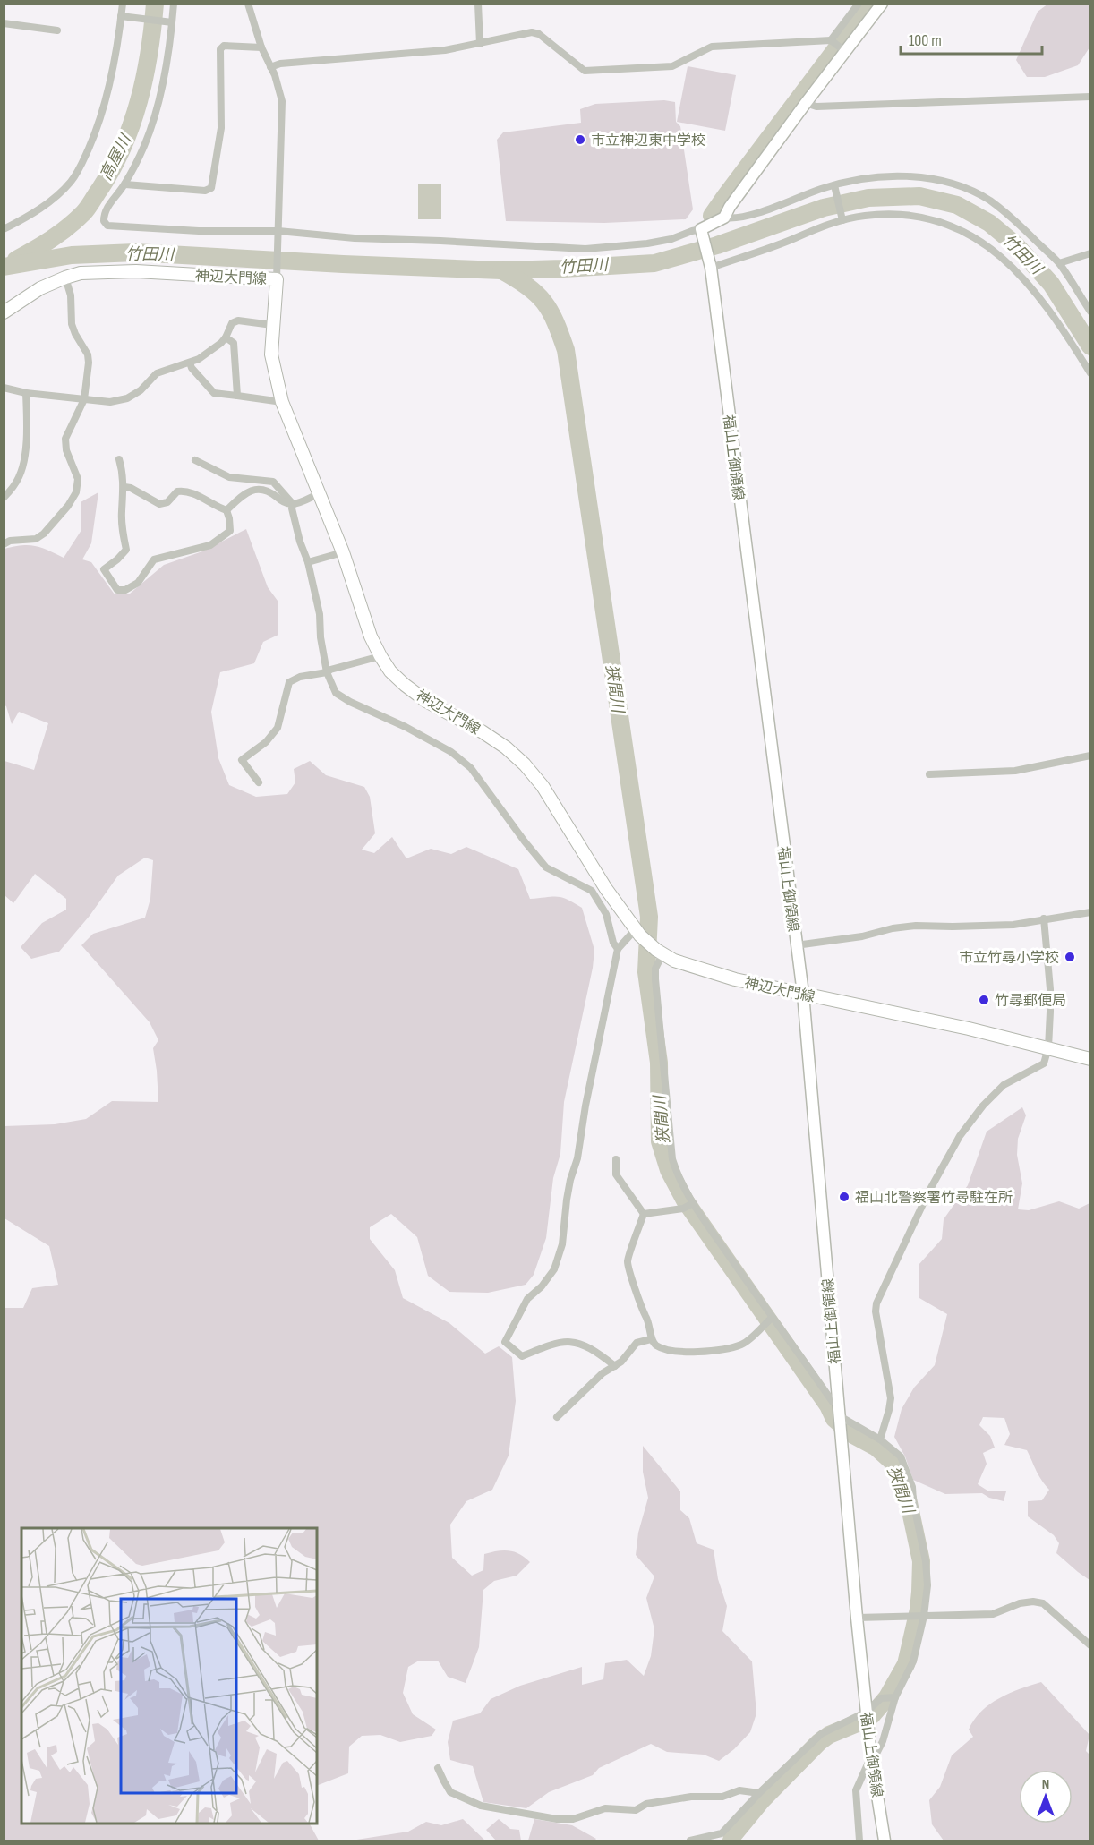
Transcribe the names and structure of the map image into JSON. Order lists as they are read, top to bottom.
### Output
{
  "streets": {
    "main road": ["神辺大門線", "福山上御領線"]
  },
  "crossings": [
    ["神辺大門線", "福山上御領線"]
  ],
  "water": ["高屋川", "竹田川", "狭間川"],
  "places": [
    "市立神辺東中学校",
    "市立竹尋小学校",
    "竹尋郵便局",
    "福山北警察署竹尋駐在所"
  ],
  "scale_bar": "100 m",
  "north": "top"
}
